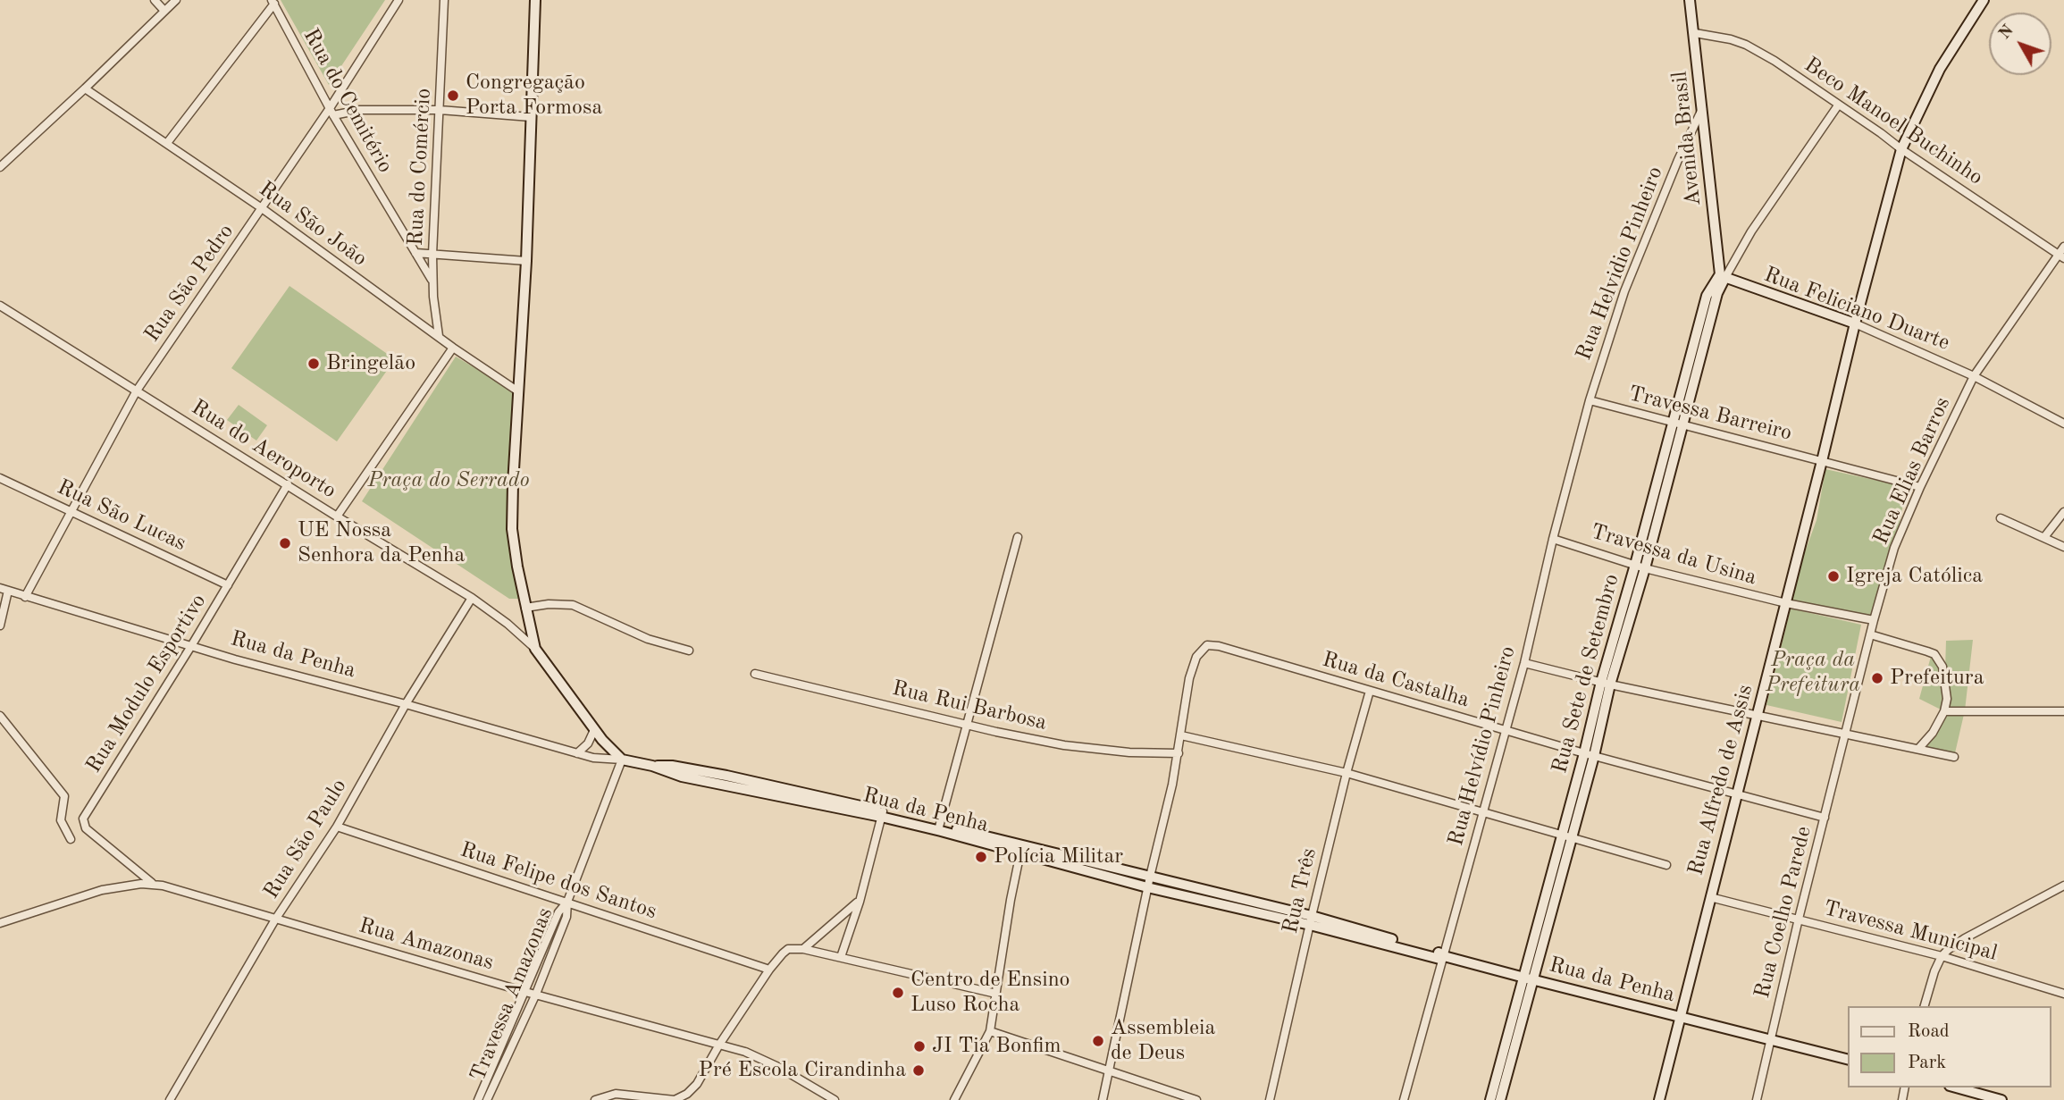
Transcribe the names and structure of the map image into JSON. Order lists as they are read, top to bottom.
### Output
{
  "streets": {
    "street": [
      "Rua do Cemitério",
      "Beco Manoel Buchinho",
      "Avenida Brasil",
      "Rua do Comércio",
      "Rua São João",
      "Rua Helvidio Pinheiro",
      "Rua São Pedro",
      "Rua Feliciano Duarte",
      "Travessa Barreiro",
      "Rua do Aeroporto",
      "Rua Elias Barros",
      "Rua São Lucas",
      "Travessa da Usina",
      "Rua da Penha",
      "Rua Sete de Setembro",
      "Rua da Castalha",
      "Rua Modulo Esportivo",
      "Rua Rui Barbosa",
      "Rua Helvídio Pinheiro",
      "Rua Alfredo de Assis",
      "Rua São Paulo",
      "Rua Felipe dos Santos",
      "Rua Três",
      "Rua Coelho Parede",
      "Travessa Municipal",
      "Rua Amazonas",
      "Travessa Amazonas"
    ]
  },
  "crossings": [
    ["Rua do Cemitério", "Rua do Comércio"],
    ["Rua do Cemitério", "Rua São Pedro"],
    ["Beco Manoel Buchinho", "Avenida Brasil"],
    ["Beco Manoel Buchinho", "Rua Elias Barros"],
    ["Beco Manoel Buchinho", "Rua Sete de Setembro"],
    ["Beco Manoel Buchinho", "Rua Alfredo de Assis"],
    ["Avenida Brasil", "Rua Helvidio Pinheiro"],
    ["Avenida Brasil", "Rua Feliciano Duarte"],
    ["Avenida Brasil", "Rua Sete de Setembro"],
    ["Rua do Comércio", "Rua São João"],
    ["Rua São João", "Rua São Pedro"],
    ["Rua Helvidio Pinheiro", "Travessa Barreiro"],
    ["Rua Helvidio Pinheiro", "Rua Helvídio Pinheiro"],
    ["Rua São Pedro", "Rua do Aeroporto"],
    ["Rua São Pedro", "Rua São Lucas"],
    ["Rua São Pedro", "Rua da Penha"],
    ["Rua Feliciano Duarte", "Rua Elias Barros"],
    ["Rua Feliciano Duarte", "Rua Sete de Setembro"],
    ["Rua Feliciano Duarte", "Rua Alfredo de Assis"],
    ["Travessa Barreiro", "Rua Elias Barros"],
    ["Travessa Barreiro", "Rua Sete de Setembro"],
    ["Travessa Barreiro", "Rua Helvídio Pinheiro"],
    ["Travessa Barreiro", "Rua Alfredo de Assis"],
    ["Rua do Aeroporto", "Rua Modulo Esportivo"],
    ["Rua do Aeroporto", "Rua São Paulo"],
    ["Rua Elias Barros", "Travessa da Usina"],
    ["Rua Elias Barros", "Rua Coelho Parede"],
    ["Rua São Lucas", "Rua Modulo Esportivo"],
    ["Travessa da Usina", "Rua Sete de Setembro"],
    ["Travessa da Usina", "Rua Helvídio Pinheiro"],
    ["Travessa da Usina", "Rua Alfredo de Assis"],
    ["Rua da Penha", "Rua Sete de Setembro"],
    ["Rua da Penha", "Rua Modulo Esportivo"],
    ["Rua da Penha", "Rua Helvídio Pinheiro"],
    ["Rua da Penha", "Rua Alfredo de Assis"],
    ["Rua da Penha", "Rua São Paulo"],
    ["Rua da Penha", "Rua Três"],
    ["Rua da Penha", "Rua Coelho Parede"],
    ["Rua da Penha", "Travessa Amazonas"],
    ["Rua Sete de Setembro", "Rua da Castalha"],
    ["Rua da Castalha", "Rua Helvídio Pinheiro"],
    ["Rua da Castalha", "Rua Alfredo de Assis"],
    ["Rua da Castalha", "Rua Três"],
    ["Rua da Castalha", "Rua Coelho Parede"],
    ["Rua Modulo Esportivo", "Rua Amazonas"],
    ["Rua Alfredo de Assis", "Travessa Municipal"],
    ["Rua São Paulo", "Rua Felipe dos Santos"],
    ["Rua São Paulo", "Rua Amazonas"],
    ["Rua Felipe dos Santos", "Travessa Amazonas"],
    ["Rua Coelho Parede", "Travessa Municipal"],
    ["Rua Amazonas", "Travessa Amazonas"]
  ],
  "parks": ["Praça do Serrado", "Praça da Prefeitura"],
  "places": [
    "Congregação Porta Formosa",
    "Bringelão",
    "UE Nossa Senhora da Penha",
    "Igreja Católica",
    "Prefeitura",
    "Polícia Militar",
    "Centro de Ensino Luso Rocha",
    "Assembleia de Deus",
    "JI Tia Bonfim",
    "Pré Escola Cirandinha"
  ],
  "legend": ["Road", "Park"],
  "north": "top left"
}
